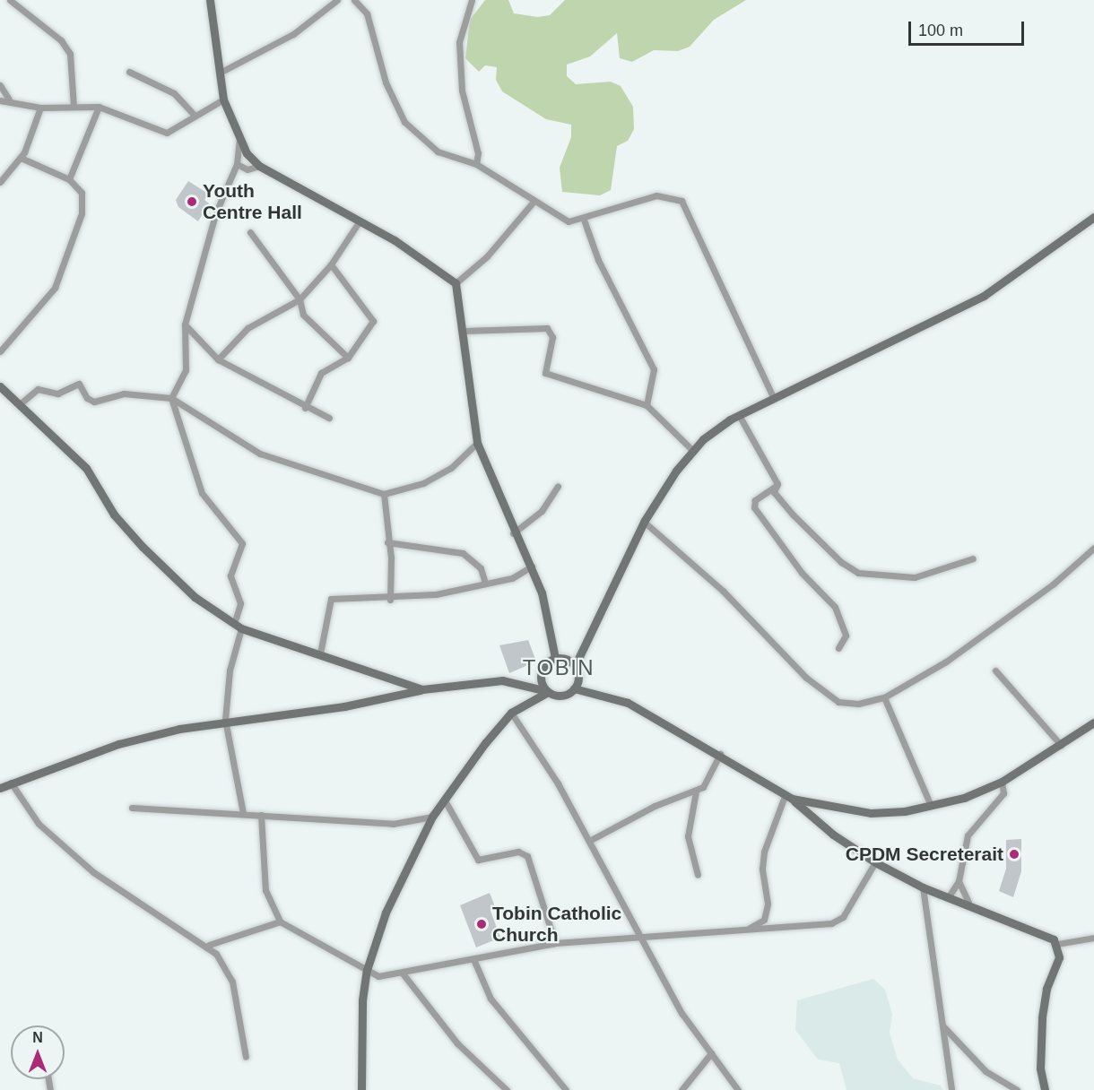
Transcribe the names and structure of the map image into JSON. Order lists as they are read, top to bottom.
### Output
{
  "districts": ["TOBIN"],
  "places": ["Youth Centre Hall", "CPDM Secreterait", "Tobin Catholic Church"],
  "scale_bar": "100 m",
  "north": "top"
}
